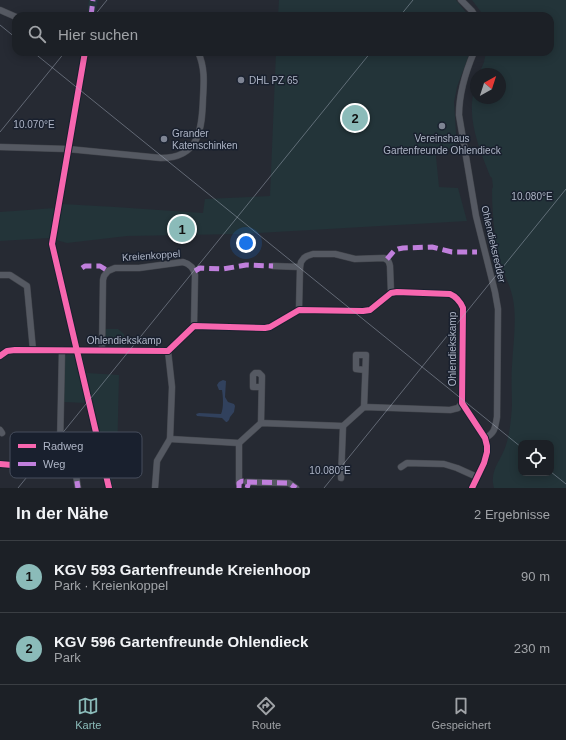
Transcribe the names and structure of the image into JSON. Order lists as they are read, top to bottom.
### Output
{
  "streets": {
    "street": ["Ohlendieksredder", "Kreienkoppel", "Ohlendiekskamp"]
  },
  "crossings": [
    ["Kreienkoppel", "Ohlendiekskamp"]
  ],
  "places": ["DHL PZ 65", "Vereinshaus Gartenfreunde Ohlendieck", "Grander Katenschinken"],
  "legend": ["Radweg", "Weg"],
  "north": "top right",
  "page": {
    "search": "Hier suchen",
    "pins": ["2", "1"],
    "heading": ["In der Nähe", "2 Ergebnisse"],
    "list": [
      {
        "mark": "1",
        "name": "KGV 593 Gartenfreunde Kreienhoop",
        "note": "Park · Kreienkoppel",
        "value": "90 m"
      },
      {
        "mark": "2",
        "name": "KGV 596 Gartenfreunde Ohlendieck",
        "note": "Park",
        "value": "230 m"
      }
    ],
    "nav": ["Karte", "Route", "Gespeichert"]
  },
  "coordinates": ["10.070°E", "10.080°E"]
}
